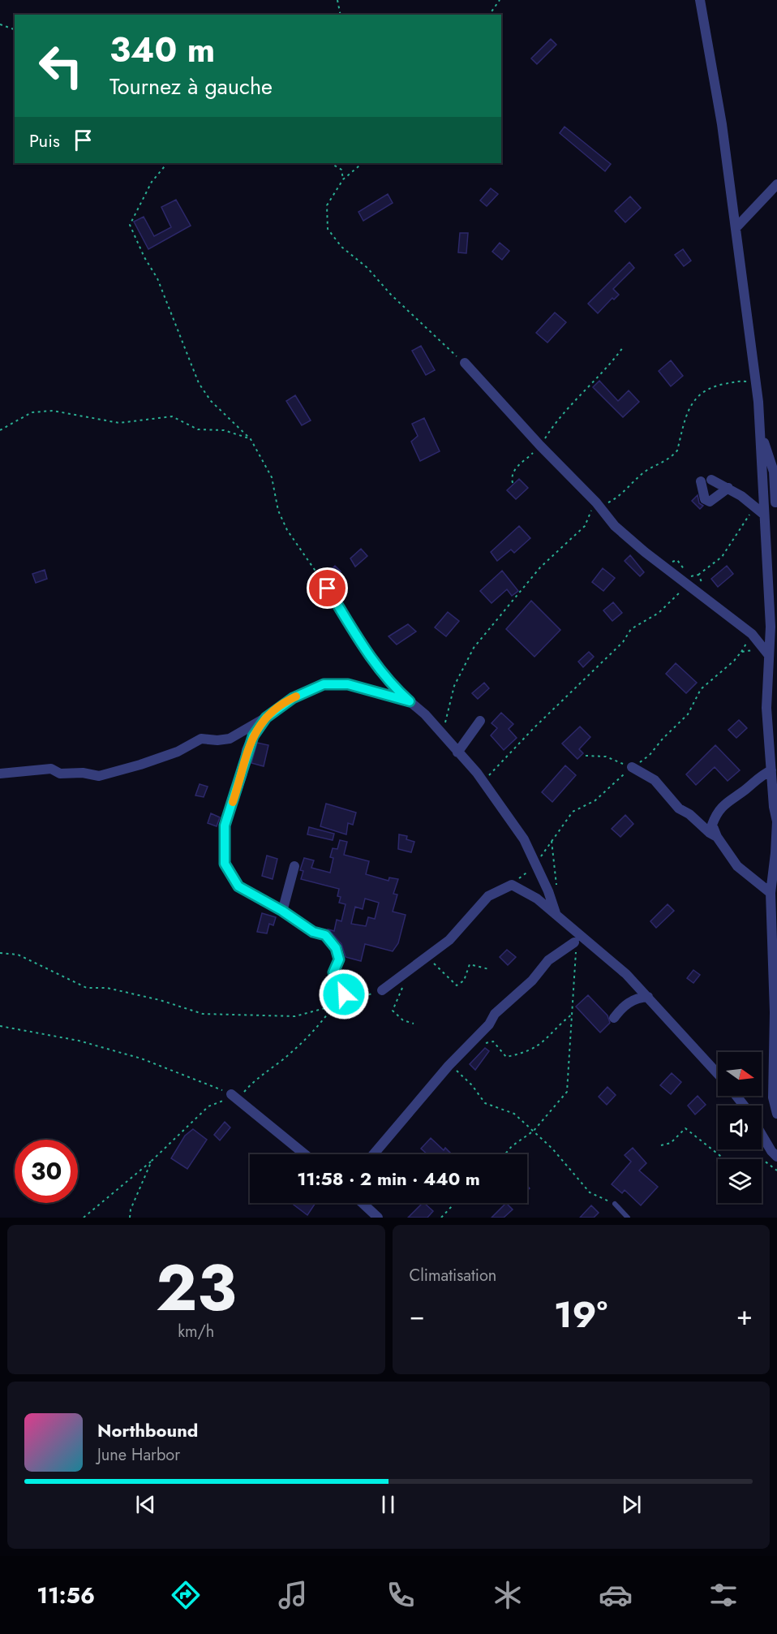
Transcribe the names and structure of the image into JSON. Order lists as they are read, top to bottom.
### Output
{
  "north": "right",
  "page": {
    "turn": ["340 m", "Tournez à gauche"],
    "then": "Puis",
    "limit": "30",
    "trip": "11:58 · 2 min · 440 m",
    "tile": [
      ["23", "km/h"],
      "Climatisation"
    ],
    "heat": ["−", "19°", "+"],
    "song": ["Northbound", "June Harbor"],
    "tabs": "11:56"
  }
}
